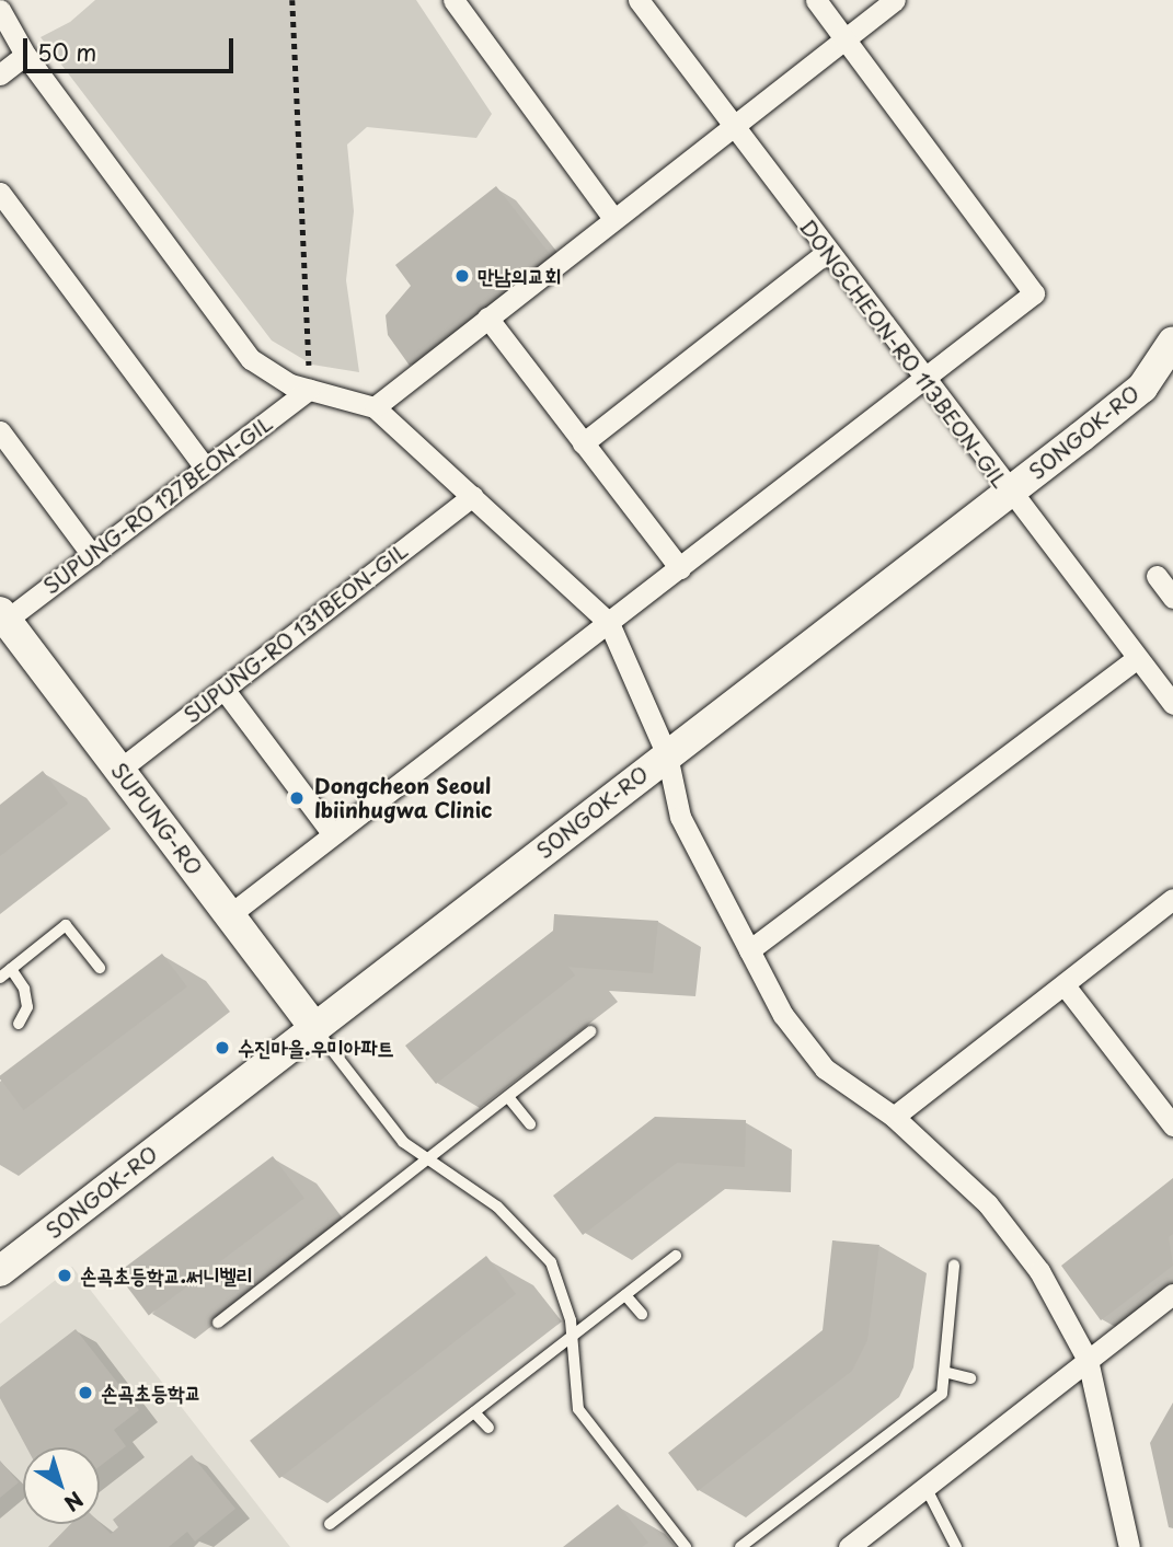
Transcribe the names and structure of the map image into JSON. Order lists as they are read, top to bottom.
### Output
{
  "streets": {
    "street": [
      "DONGCHEON-RO 113BEON-GIL",
      "SONGOK-RO",
      "SUPUNG-RO 127BEON-GIL",
      "SUPUNG-RO 131BEON-GIL",
      "SUPUNG-RO"
    ]
  },
  "crossings": [
    ["DONGCHEON-RO 113BEON-GIL", "SONGOK-RO"],
    ["SONGOK-RO", "SUPUNG-RO"],
    ["SUPUNG-RO 127BEON-GIL", "SUPUNG-RO"],
    ["SUPUNG-RO 131BEON-GIL", "SUPUNG-RO"]
  ],
  "places": [
    "만남의교회",
    "Dongcheon Seoul Ibiinhugwa Clinic",
    "수진마을.우미아파트",
    "손곡초등학교.써니벨리",
    "손곡초등학교"
  ],
  "scale_bar": "50 m",
  "north": "bottom right"
}
